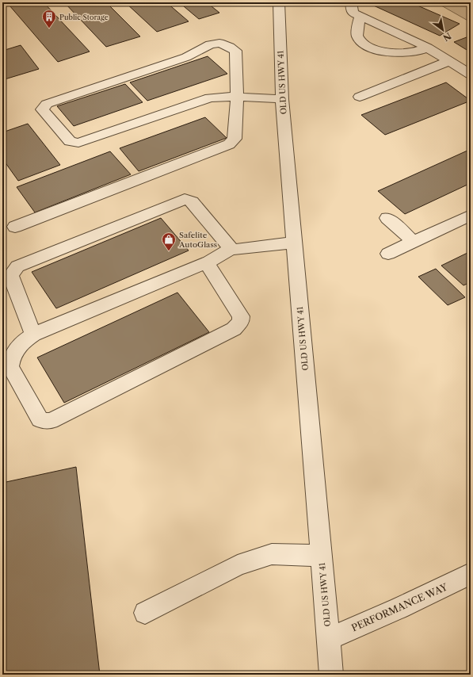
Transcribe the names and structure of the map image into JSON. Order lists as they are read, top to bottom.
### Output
{
  "streets": {
    "street": ["OLD US HWY 41", "PERFORMANCE WAY"]
  },
  "crossings": [
    ["OLD US HWY 41", "PERFORMANCE WAY"]
  ],
  "places": {
    "building": ["Public Storage"],
    "shop": ["Safelite AutoGlass"]
  },
  "north": "bottom right"
}
